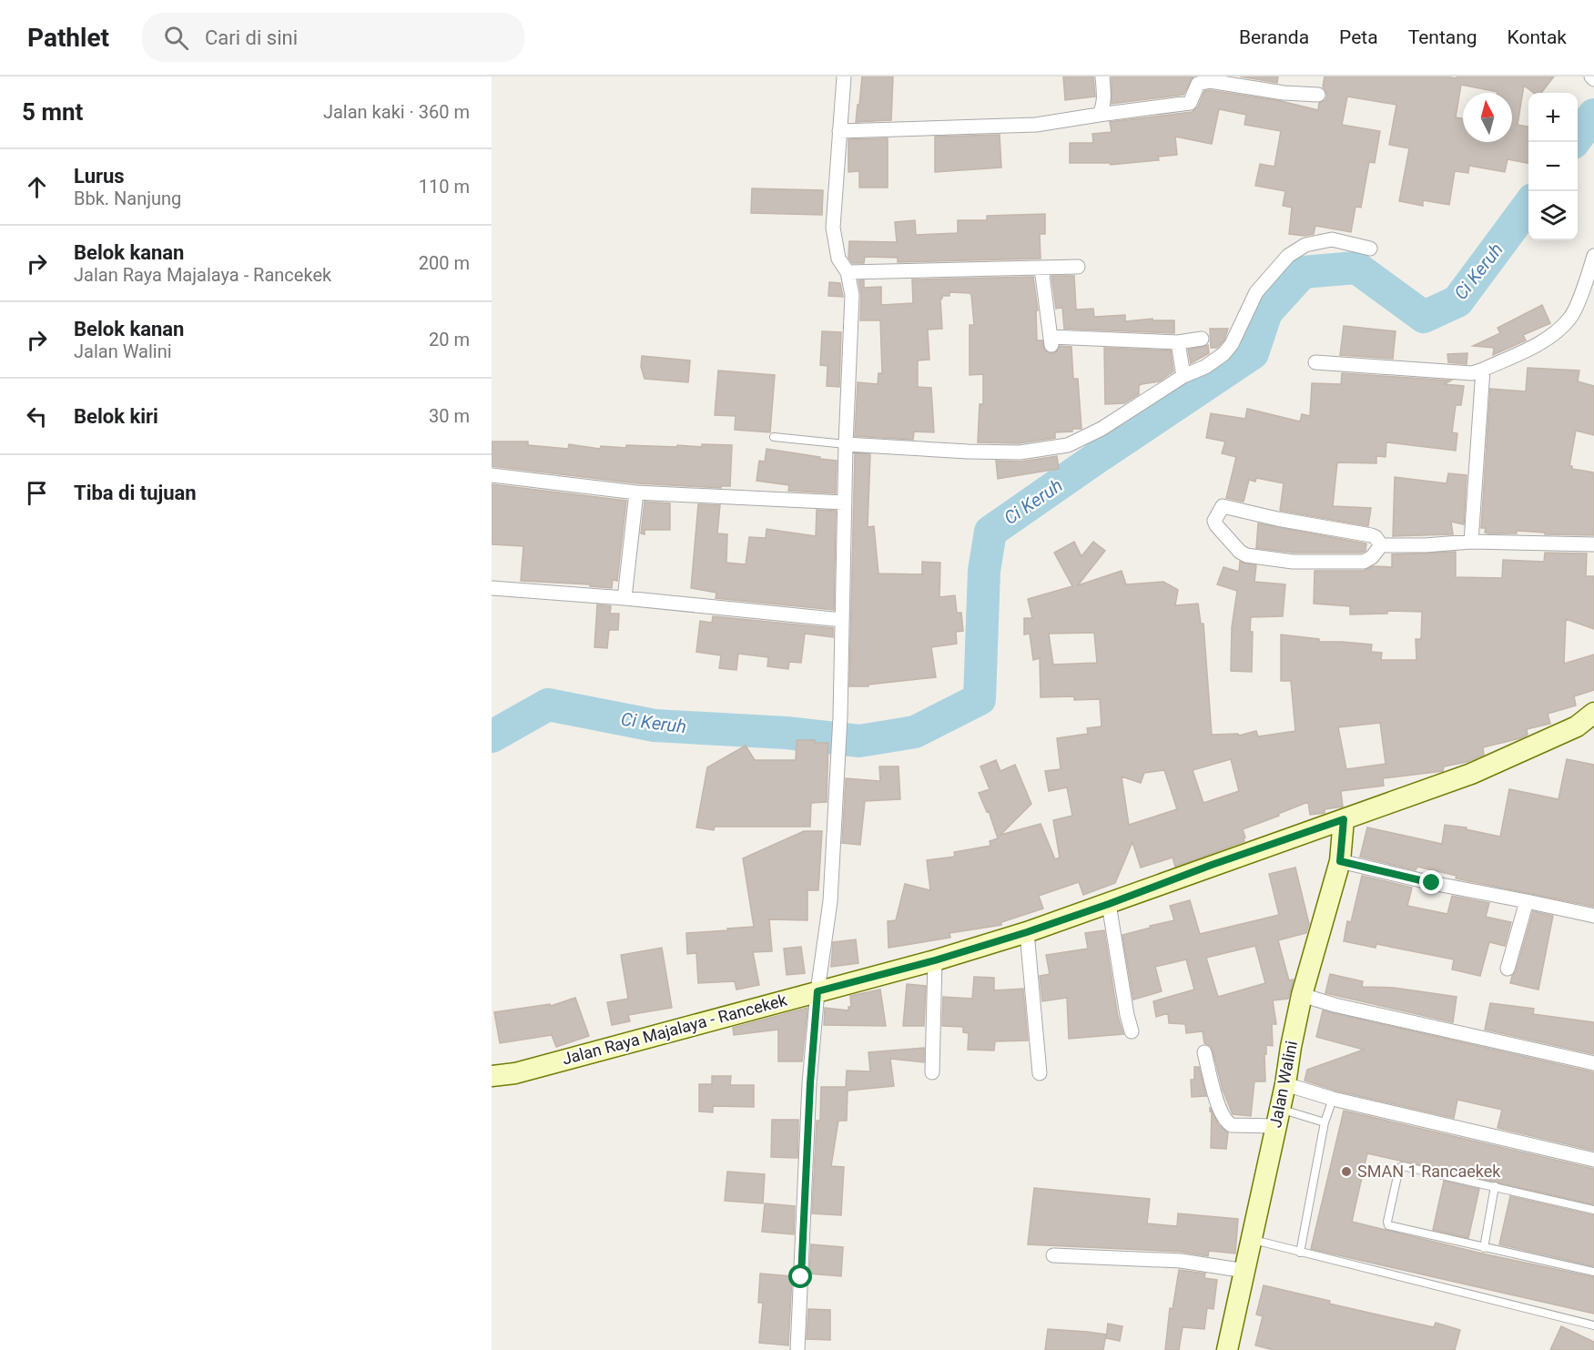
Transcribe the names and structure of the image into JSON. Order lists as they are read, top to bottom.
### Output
{
  "streets": {
    "main road": ["Jalan Raya Majalaya - Rancekek", "Jalan Walini"]
  },
  "crossings": [
    ["Jalan Raya Majalaya - Rancekek", "Jalan Walini"]
  ],
  "water": ["Ci Keruh"],
  "places": ["SMAN 1 Rancaekek"],
  "north": "top",
  "page": {
    "header": "Pathlet",
    "search": "Cari di sini",
    "nav": [
      "Beranda",
      "Peta",
      "Tentang",
      "Kontak"
    ],
    "heading": ["5 mnt", "Jalan kaki · 360 m"],
    "map_buttons": ["+", "−"],
    "list": [
      ["Lurus", "Bbk. Nanjung", "110 m"],
      ["Belok kanan", "Jalan Raya Majalaya - Rancekek", "200 m"],
      ["Belok kanan", "Jalan Walini", "20 m"],
      ["Belok kiri", "30 m"],
      "Tiba di tujuan"
    ]
  }
}
